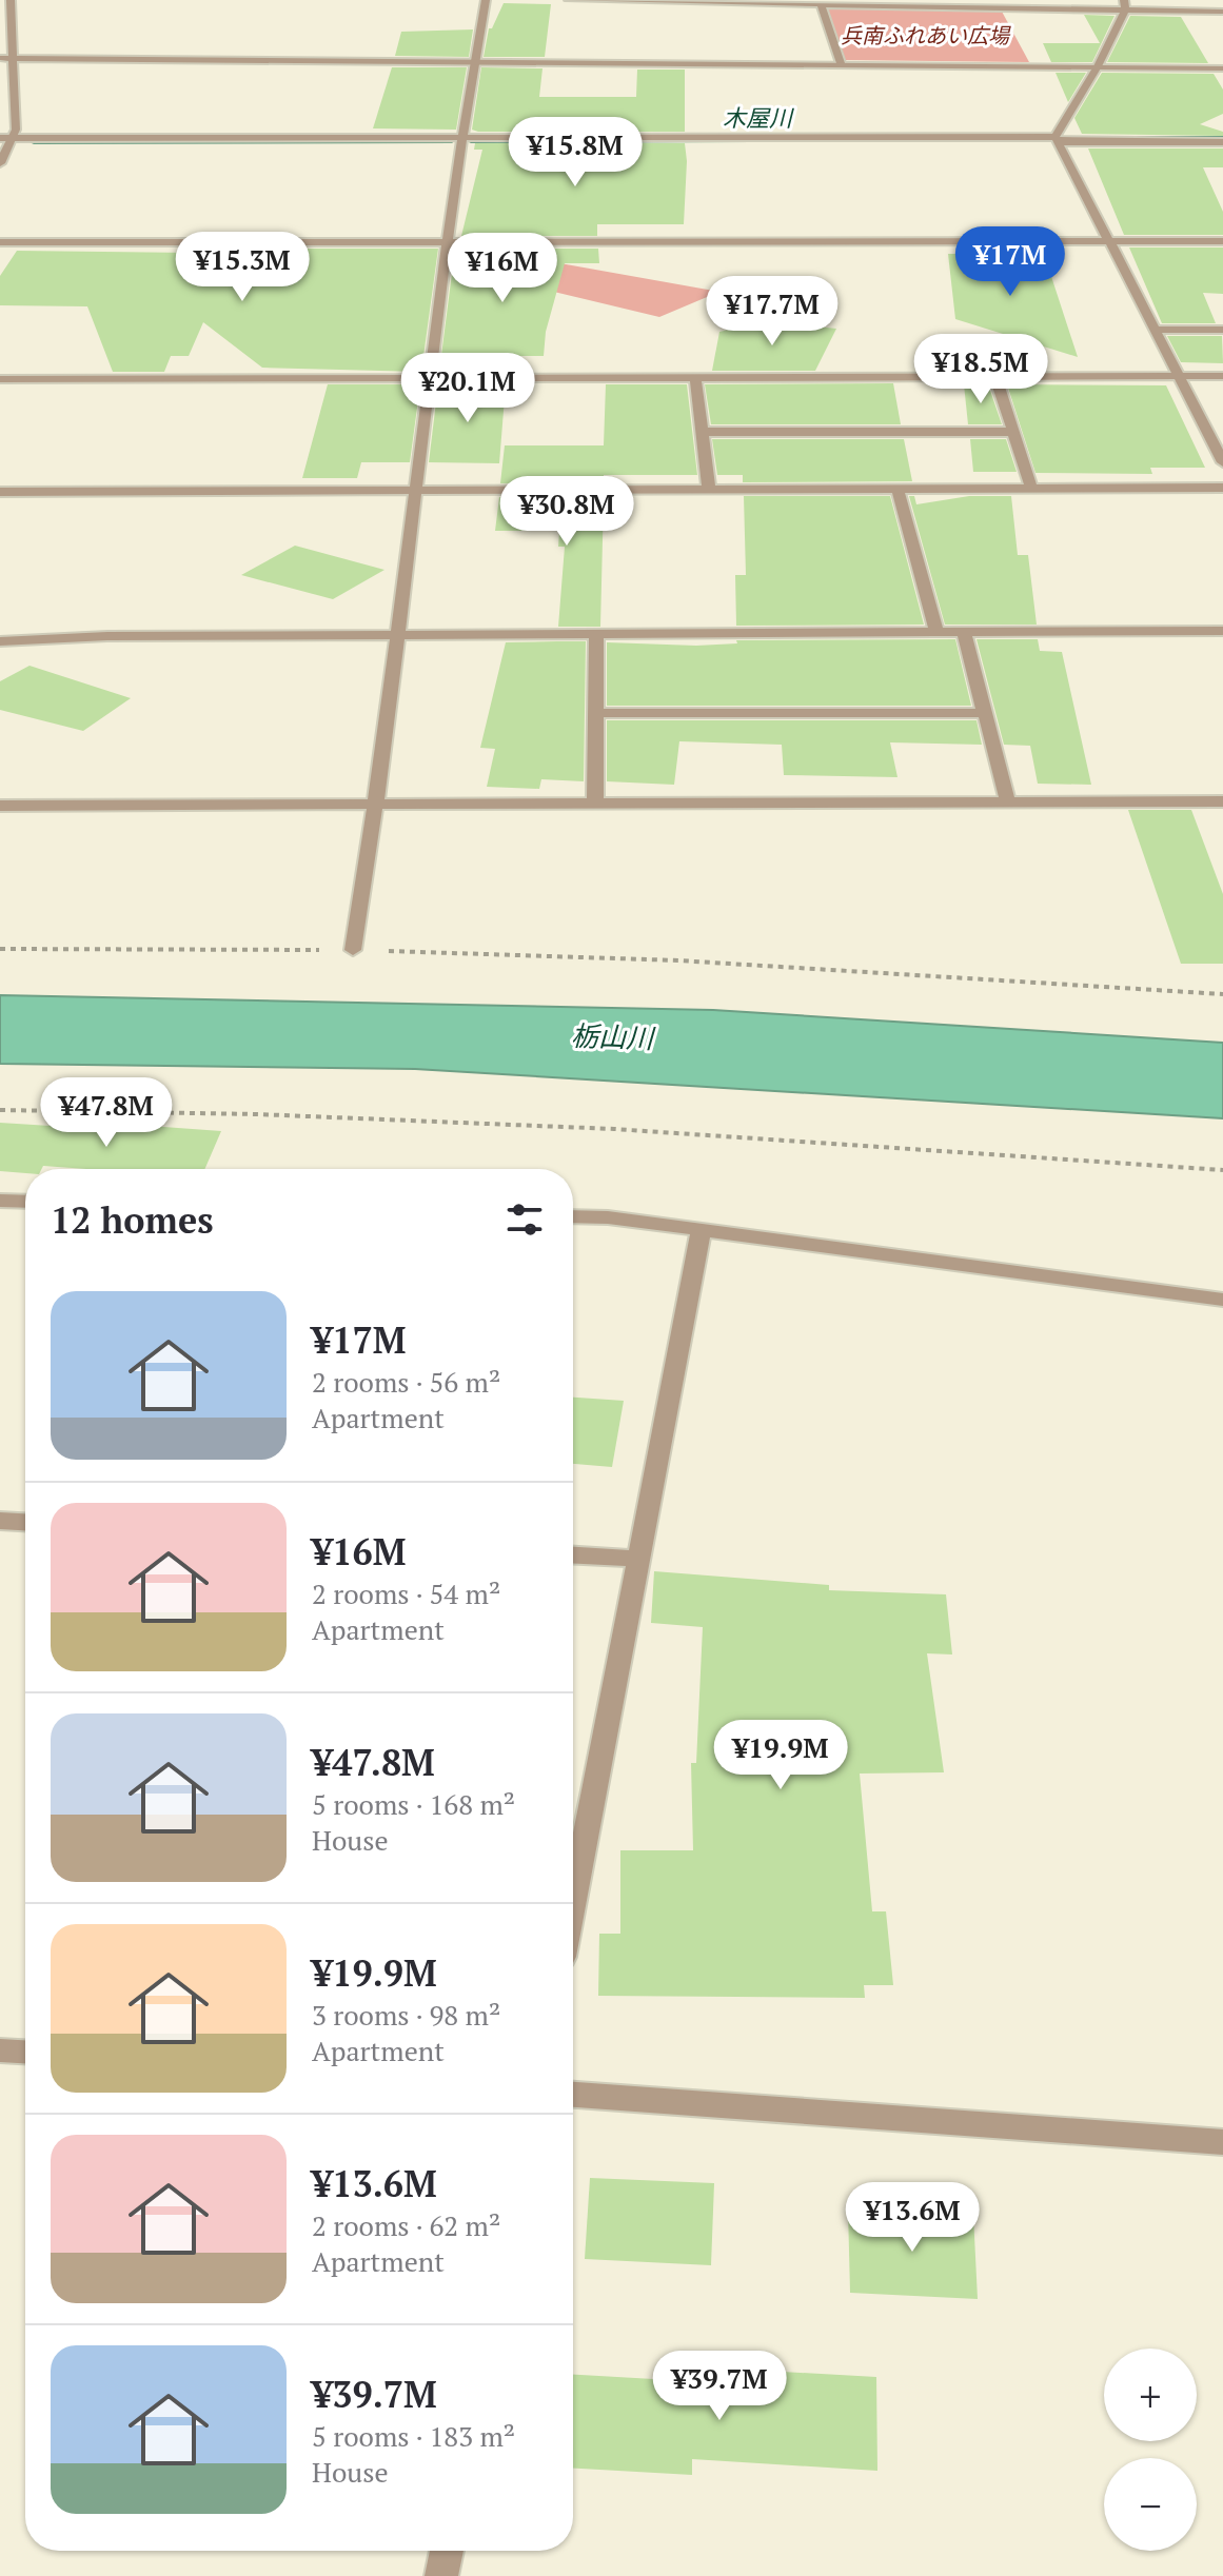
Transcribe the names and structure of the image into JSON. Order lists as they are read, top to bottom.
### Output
{
  "water": ["木屋川", "栃山川"],
  "parks": ["兵南ふれあい広場"],
  "page": {
    "price": [
      "¥15.8M",
      "¥17M",
      "¥15.3M",
      "¥16M",
      "¥17.7M",
      "¥18.5M",
      "¥20.1M",
      "¥30.8M",
      "¥47.8M",
      "¥19.9M",
      "¥13.6M",
      "¥39.7M"
    ],
    "heading": "12 homes",
    "list": [
      {
        "name": "¥17M",
        "note": "2 rooms · 56 m² · Apartment"
      },
      {
        "name": "¥16M",
        "note": "2 rooms · 54 m² · Apartment"
      },
      {
        "name": "¥47.8M",
        "note": "5 rooms · 168 m² · House"
      },
      {
        "name": "¥19.9M",
        "note": "3 rooms · 98 m² · Apartment"
      },
      {
        "name": "¥13.6M",
        "note": "2 rooms · 62 m² · Apartment"
      },
      {
        "name": "¥39.7M",
        "note": "5 rooms · 183 m² · House"
      }
    ],
    "map_buttons": ["+", "−"]
  }
}
